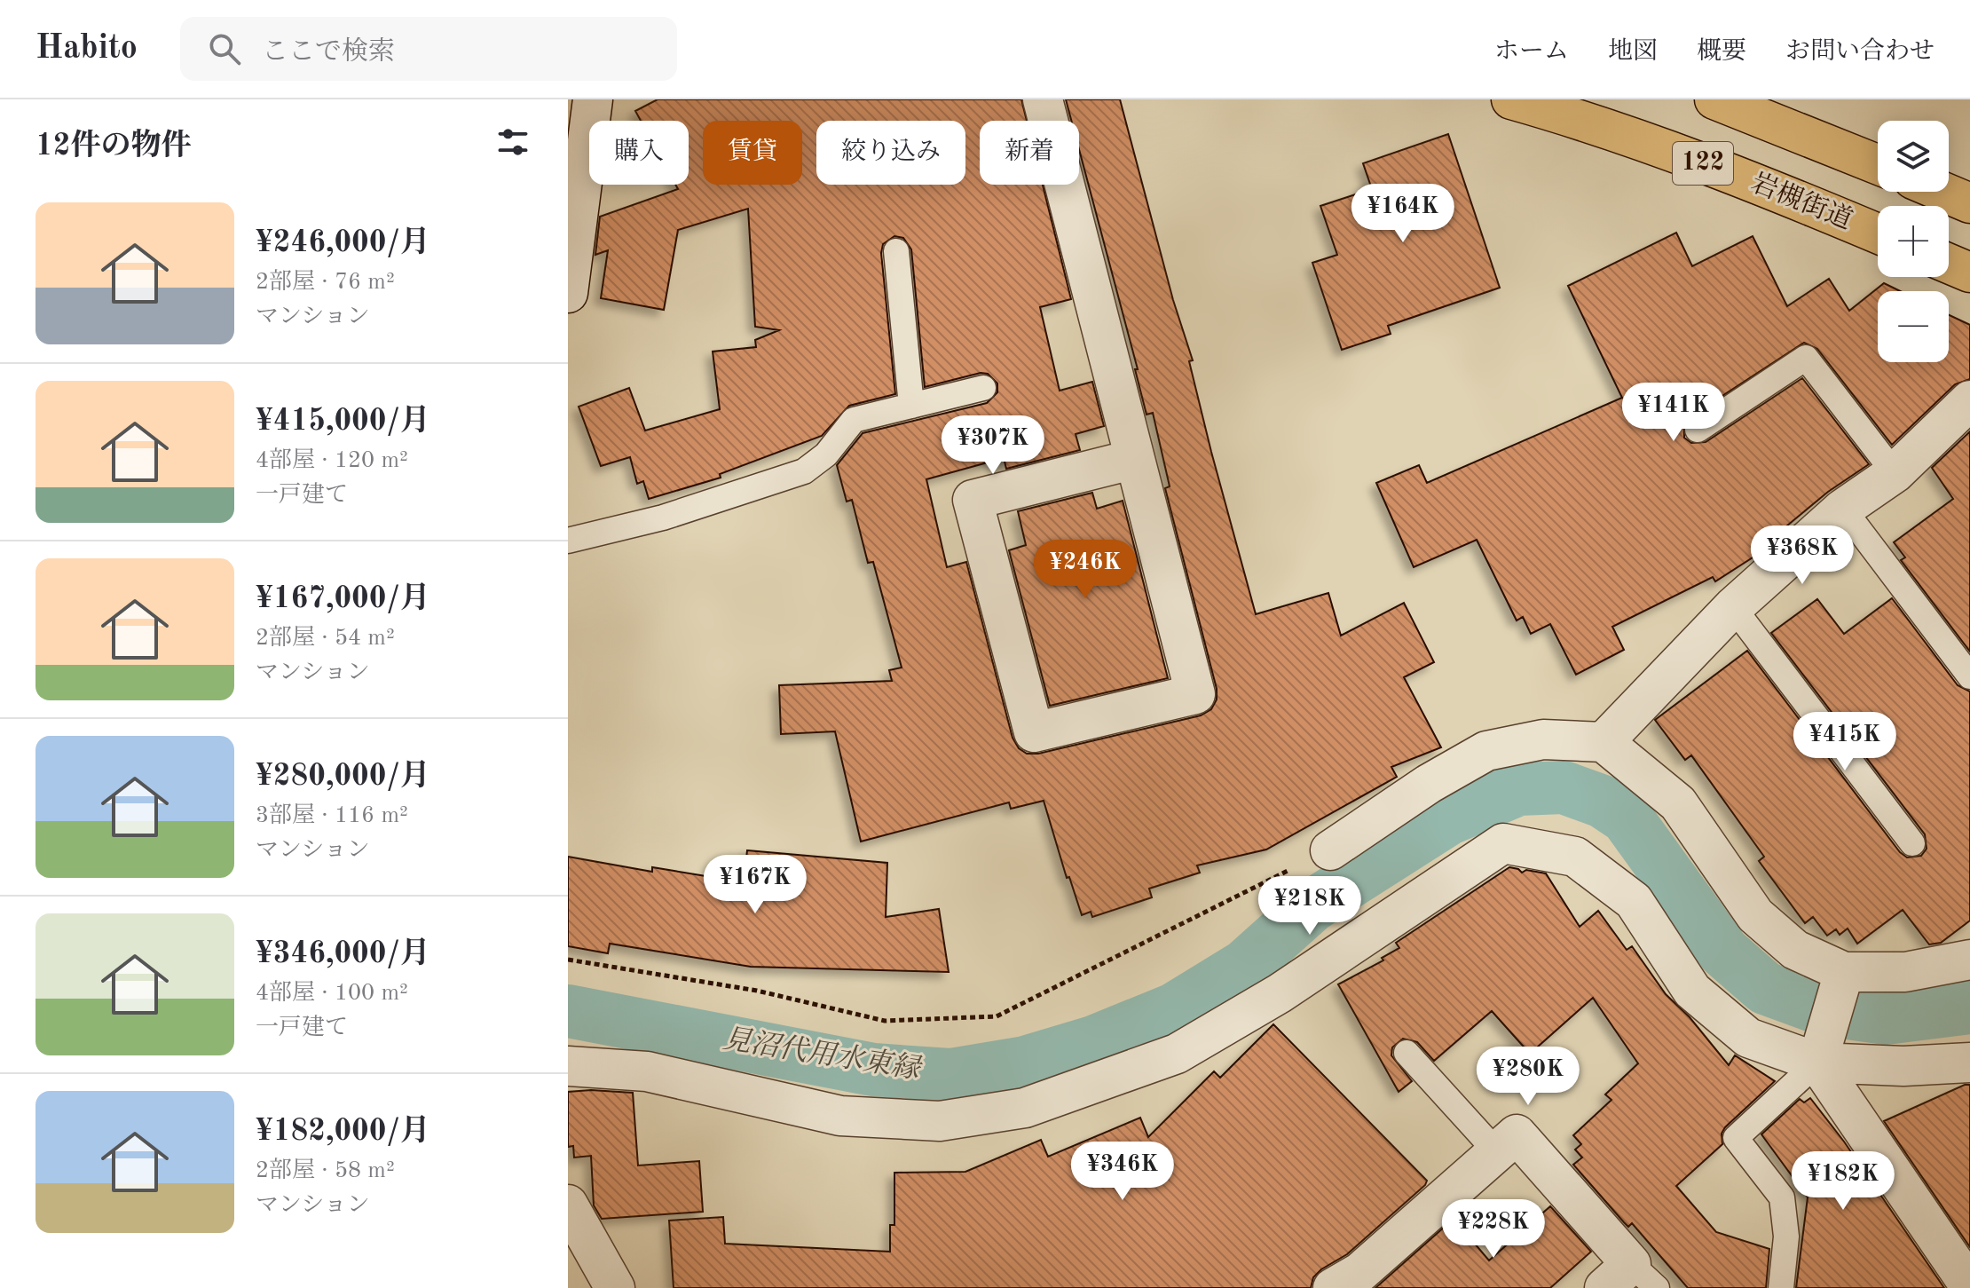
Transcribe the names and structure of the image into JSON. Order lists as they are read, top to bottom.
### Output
{
  "streets": {
    "highway": ["122", "岩槻街道"]
  },
  "water": ["見沼代用水東縁"],
  "page": {
    "header": "Habito",
    "search": "ここで検索",
    "nav": [
      "ホーム",
      "地図",
      "概要",
      "お問い合わせ"
    ],
    "heading": "12件の物件",
    "map_buttons": ["+", "−"],
    "chip": [
      "購入",
      "賃貸",
      "絞り込み",
      "新着"
    ],
    "price": [
      "¥164K",
      "¥141K",
      "¥307K",
      "¥368K",
      "¥246K",
      "¥415K",
      "¥167K",
      "¥218K",
      "¥280K",
      "¥346K",
      "¥182K",
      "¥228K"
    ],
    "list": [
      {
        "name": "¥246,000/月",
        "note": "2部屋 · 76 m² · マンション"
      },
      {
        "name": "¥415,000/月",
        "note": "4部屋 · 120 m² · 一戸建て"
      },
      {
        "name": "¥167,000/月",
        "note": "2部屋 · 54 m² · マンション"
      },
      {
        "name": "¥280,000/月",
        "note": "3部屋 · 116 m² · マンション"
      },
      {
        "name": "¥346,000/月",
        "note": "4部屋 · 100 m² · 一戸建て"
      },
      {
        "name": "¥182,000/月",
        "note": "2部屋 · 58 m² · マンション"
      }
    ]
  }
}
